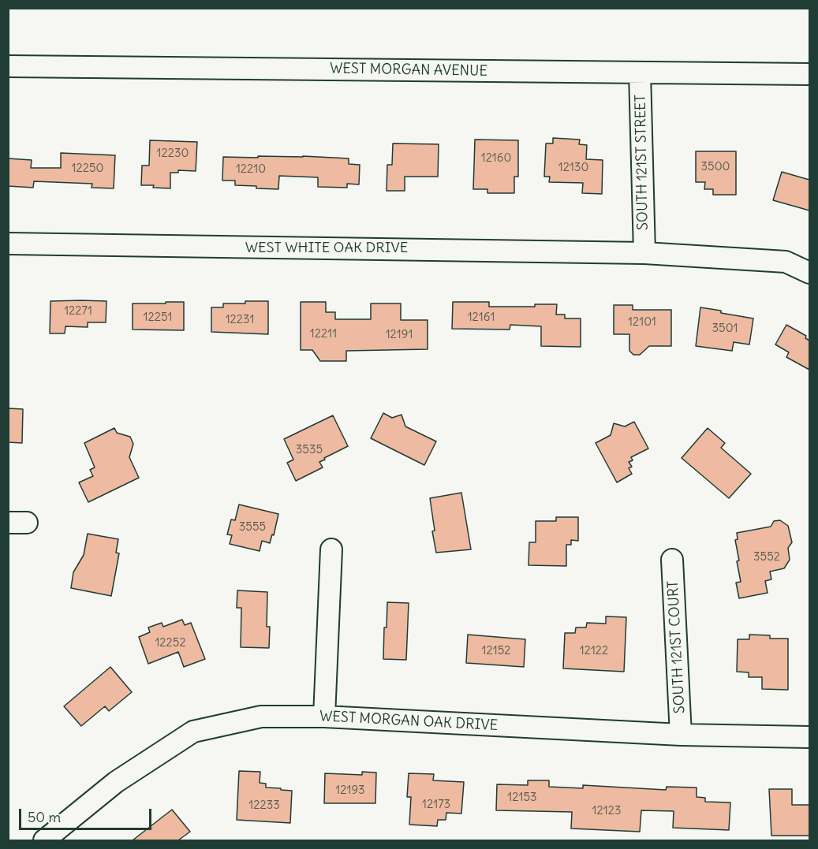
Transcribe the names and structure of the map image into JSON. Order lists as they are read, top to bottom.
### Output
{
  "streets": {
    "street": [
      "WEST MORGAN AVENUE",
      "SOUTH 121ST STREET",
      "WEST WHITE OAK DRIVE",
      "SOUTH 121ST COURT",
      "WEST MORGAN OAK DRIVE"
    ]
  },
  "crossings": [
    ["WEST MORGAN AVENUE", "SOUTH 121ST STREET"],
    ["SOUTH 121ST STREET", "WEST WHITE OAK DRIVE"],
    ["SOUTH 121ST COURT", "WEST MORGAN OAK DRIVE"]
  ],
  "house_numbers": [
    "12230",
    "12160",
    "3500",
    "12130",
    "12250",
    "12210",
    "12271",
    "12251",
    "12161",
    "12231",
    "12101",
    "3501",
    "12211",
    "12191",
    "3535",
    "3555",
    "3552",
    "12252",
    "12152",
    "12122",
    "12193",
    "12153",
    "12173",
    "12233",
    "12123"
  ],
  "scale_bar": "50 m"
}
